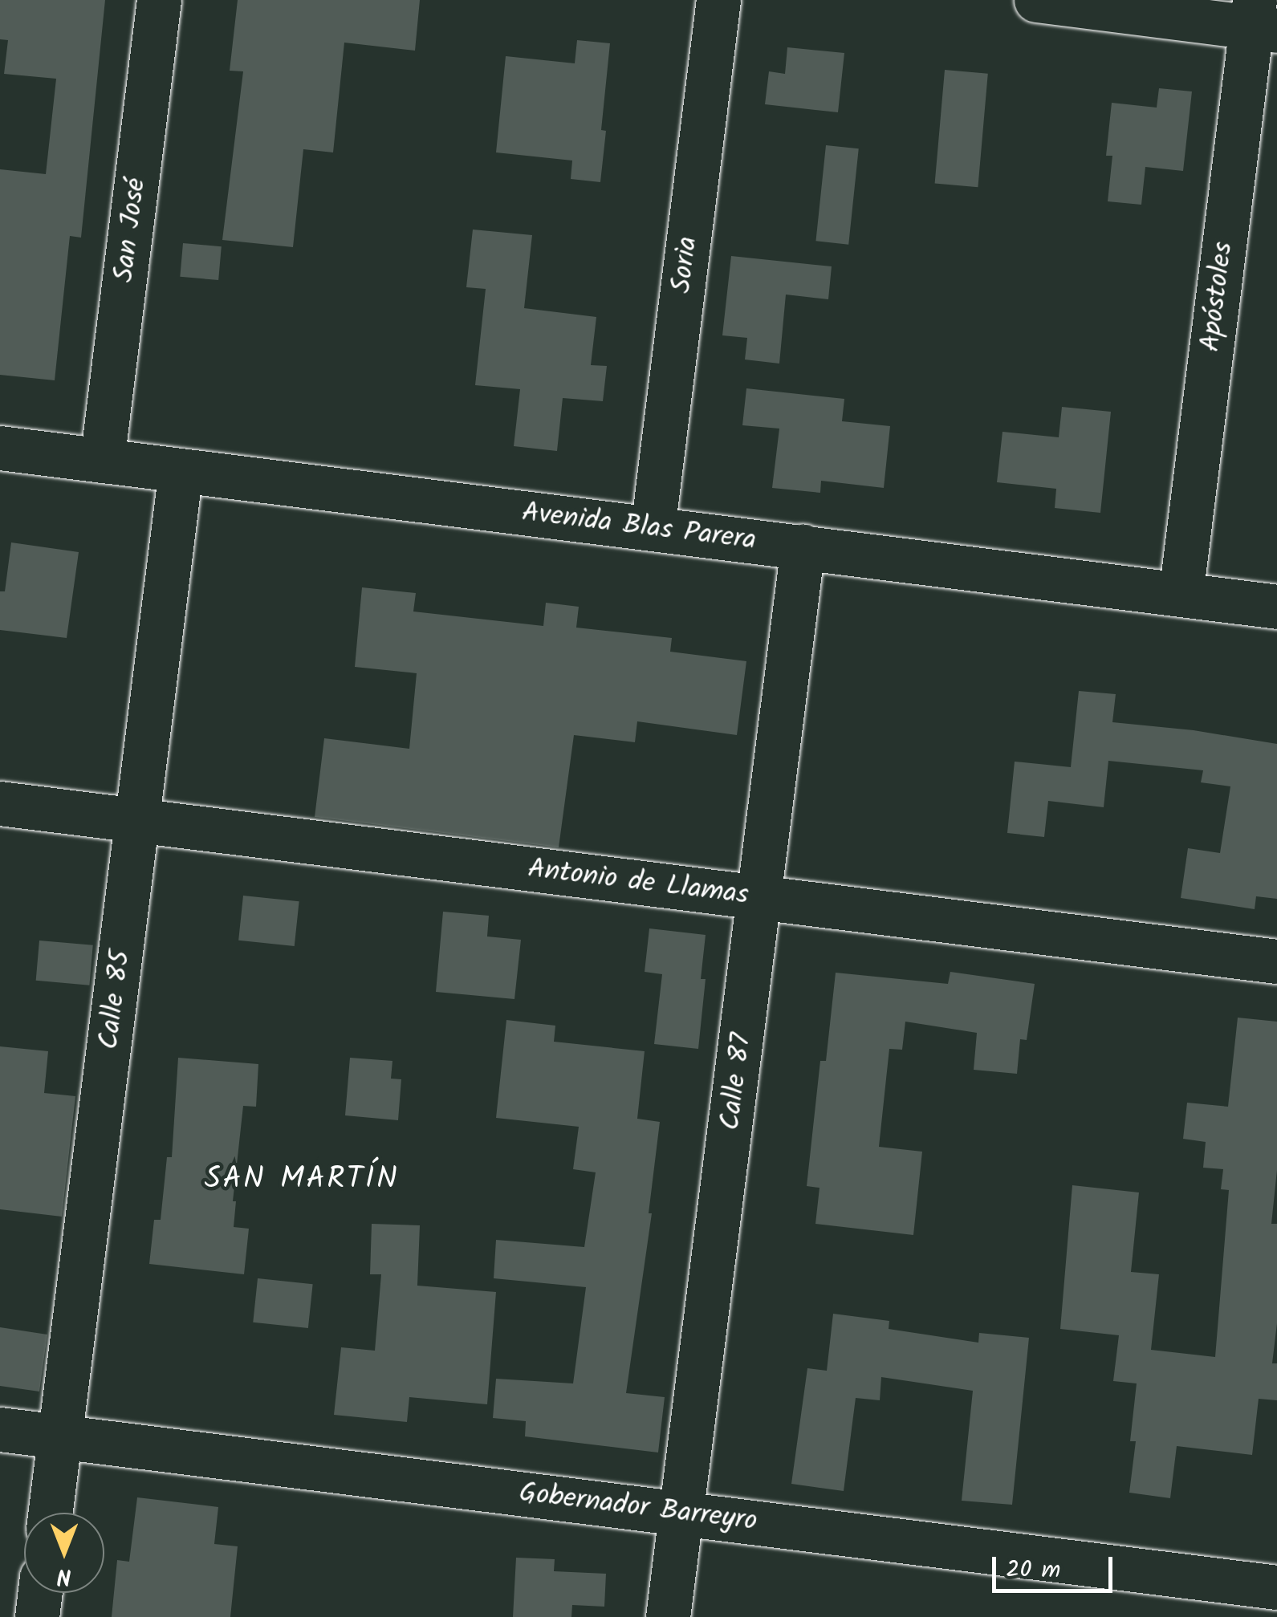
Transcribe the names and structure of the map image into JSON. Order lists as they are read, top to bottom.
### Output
{
  "streets": {
    "street": [
      "San José",
      "Soria",
      "Apóstoles",
      "Avenida Blas Parera",
      "Antonio de Llamas",
      "Calle 85",
      "Calle 87",
      "Gobernador Barreyro"
    ]
  },
  "crossings": [
    ["San José", "Avenida Blas Parera"],
    ["Soria", "Avenida Blas Parera"],
    ["Apóstoles", "Avenida Blas Parera"],
    ["Avenida Blas Parera", "Calle 85"],
    ["Avenida Blas Parera", "Calle 87"],
    ["Antonio de Llamas", "Calle 85"],
    ["Antonio de Llamas", "Calle 87"],
    ["Calle 85", "Gobernador Barreyro"],
    ["Calle 87", "Gobernador Barreyro"]
  ],
  "districts": ["SAN MARTÍN"],
  "scale_bar": "20 m",
  "north": "bottom"
}
